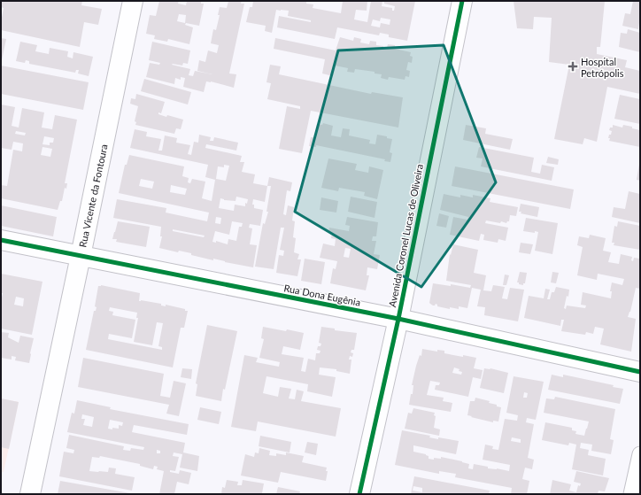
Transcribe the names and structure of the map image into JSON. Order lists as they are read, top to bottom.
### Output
{
  "streets": {
    "street": ["Rua Vicente da Fontoura", "Avenida Coronel Lucas de Oliveira", "Rua Dona Eugênia"]
  },
  "crossings": [
    ["Rua Vicente da Fontoura", "Rua Dona Eugênia"],
    ["Avenida Coronel Lucas de Oliveira", "Rua Dona Eugênia"]
  ],
  "places": {
    "health": ["Hospital Petrópolis"]
  }
}
